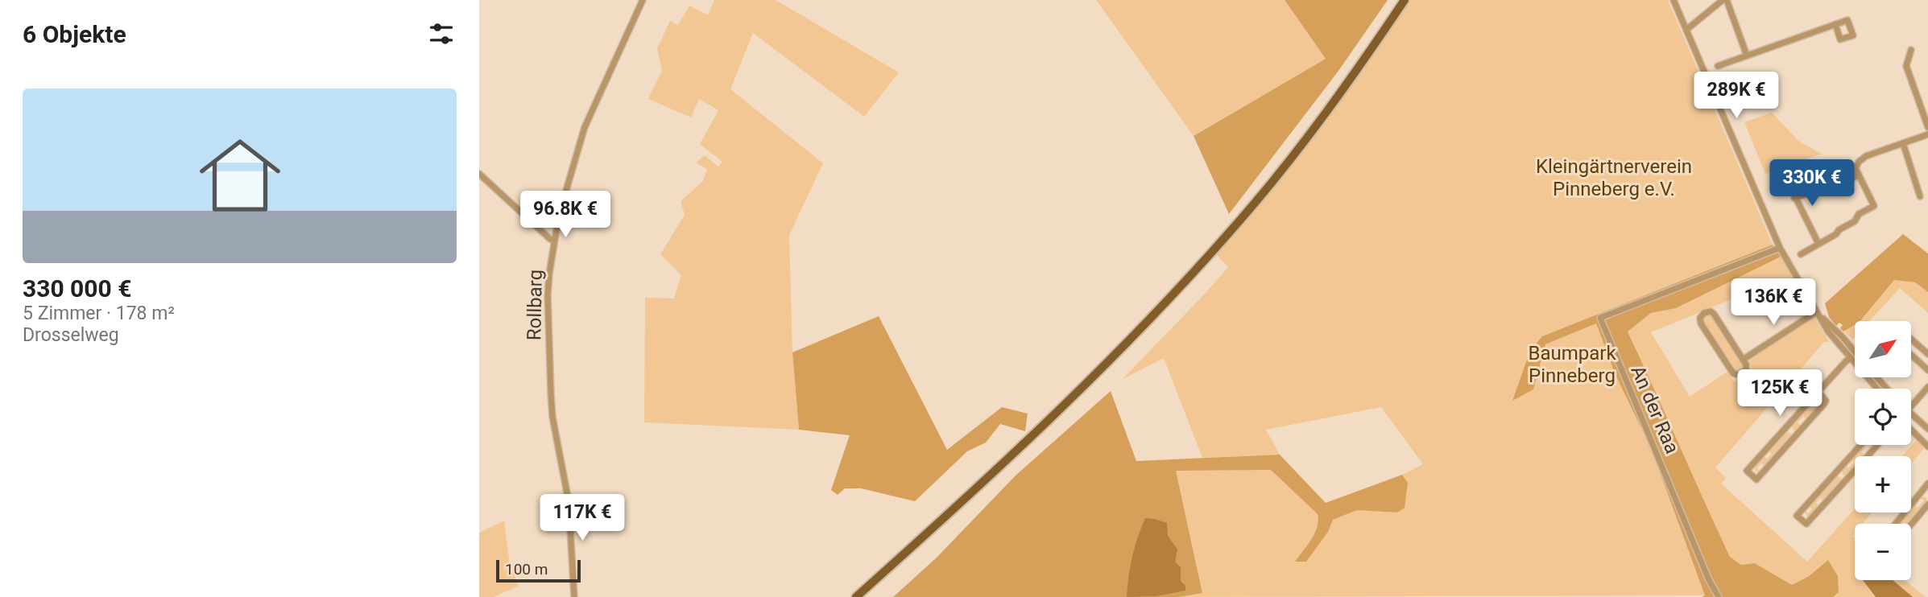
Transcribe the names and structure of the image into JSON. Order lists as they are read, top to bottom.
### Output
{
  "streets": {
    "street": ["Rollbarg", "An der Raa"]
  },
  "parks": ["Kleingärtnerverein Pinneberg e.V.", "Baumpark Pinneberg"],
  "scale_bar": "100 m",
  "north": "top right",
  "page": {
    "heading": "6 Objekte",
    "list": [
      {
        "name": "330 000 €",
        "note": "5 Zimmer · 178 m² · Drosselweg"
      }
    ],
    "price": [
      "289K €",
      "330K €",
      "96.8K €",
      "136K €",
      "125K €",
      "117K €"
    ],
    "map_buttons": ["+", "−"],
    "scale": "100 m"
  }
}
